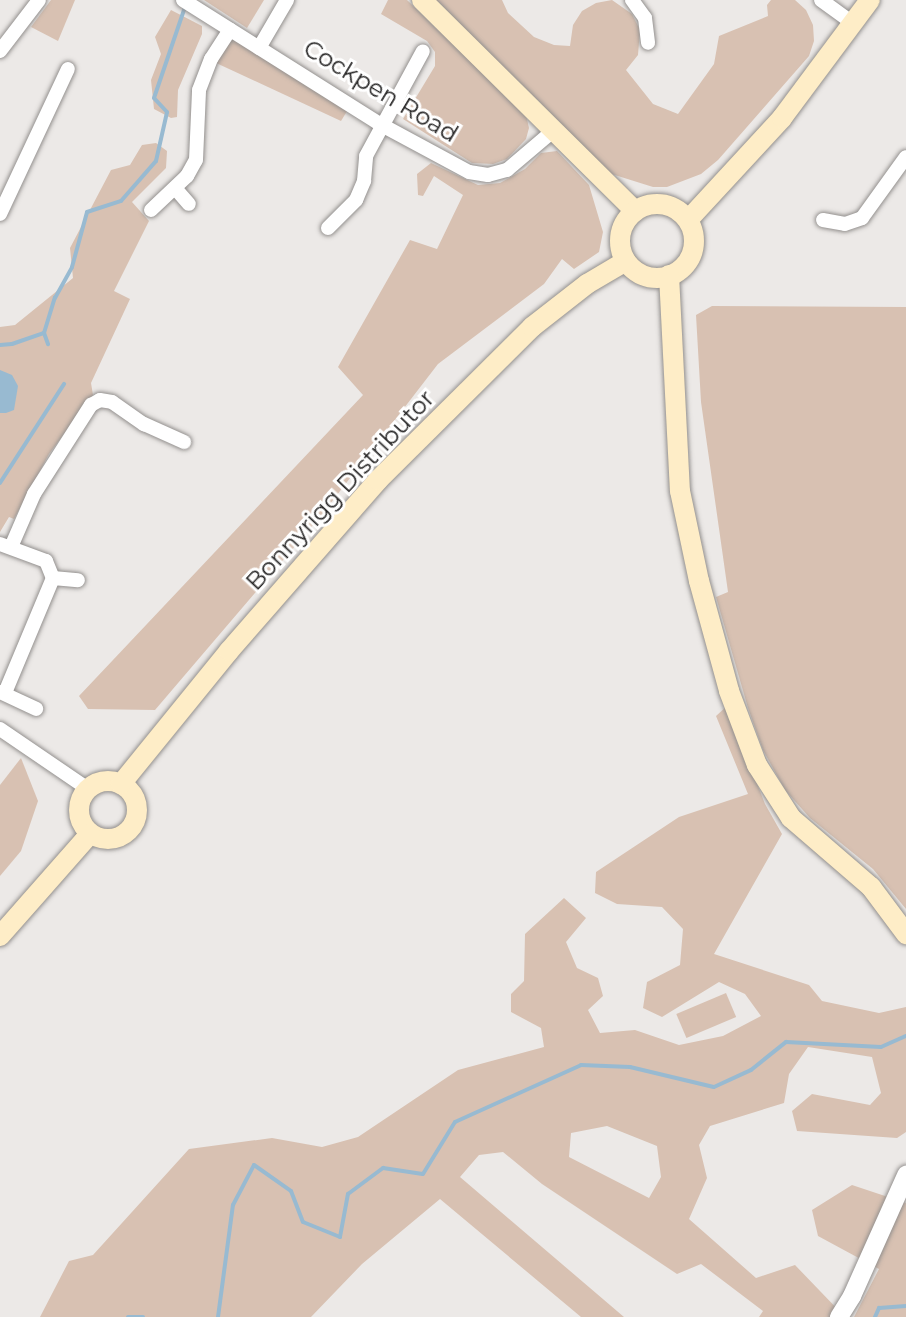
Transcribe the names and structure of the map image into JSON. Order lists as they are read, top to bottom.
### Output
{
  "streets": {
    "main road": ["Bonnyrigg Distributor"],
    "street": ["Cockpen Road"]
  }
}
